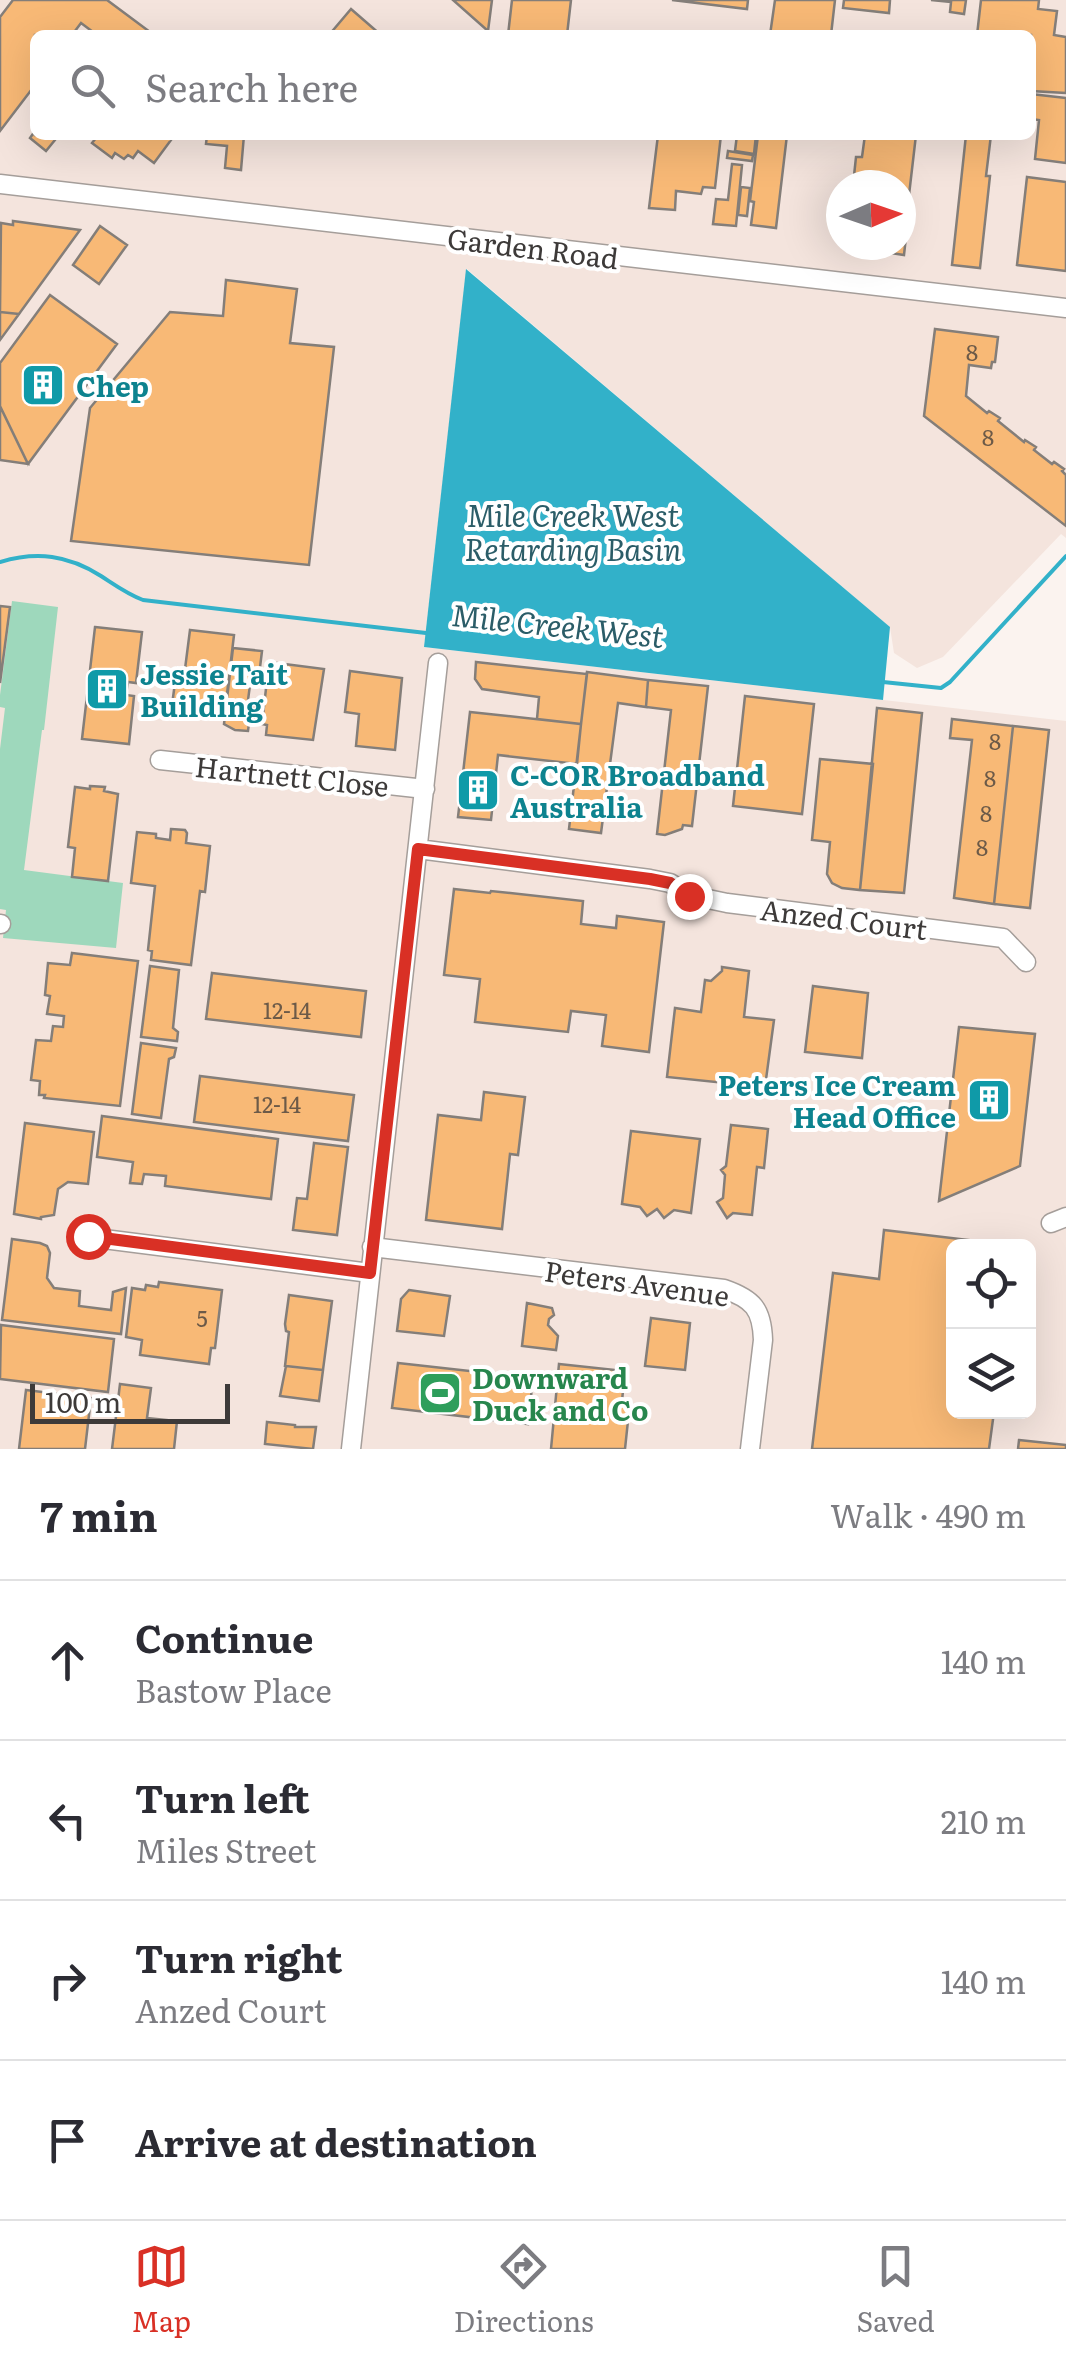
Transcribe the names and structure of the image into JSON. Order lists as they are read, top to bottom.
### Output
{
  "streets": {
    "street": [
      "Garden Road",
      "Hartnett Close",
      "Anzed Court",
      "Peters Avenue"
    ]
  },
  "water": ["Mile Creek West Retarding Basin", "Mile Creek West"],
  "places": {
    "building": [
      "Chep",
      "Jessie Tait Building",
      "C-COR Broadband Australia",
      "Peters Ice Cream Head Office"
    ],
    "sports": ["Downward Duck and Co"]
  },
  "house_numbers": [
    "8",
    "8",
    "8",
    "8",
    "8",
    "8",
    "12-14",
    "12-14",
    "5"
  ],
  "scale_bar": "100 m",
  "north": "right",
  "page": {
    "search": "Search here",
    "scale": "100 m",
    "heading": ["7 min", "Walk · 490 m"],
    "list": [
      ["Continue", "Bastow Place", "140 m"],
      ["Turn left", "Miles Street", "210 m"],
      ["Turn right", "Anzed Court", "140 m"],
      "Arrive at destination"
    ],
    "nav": ["Map", "Directions", "Saved"]
  }
}
